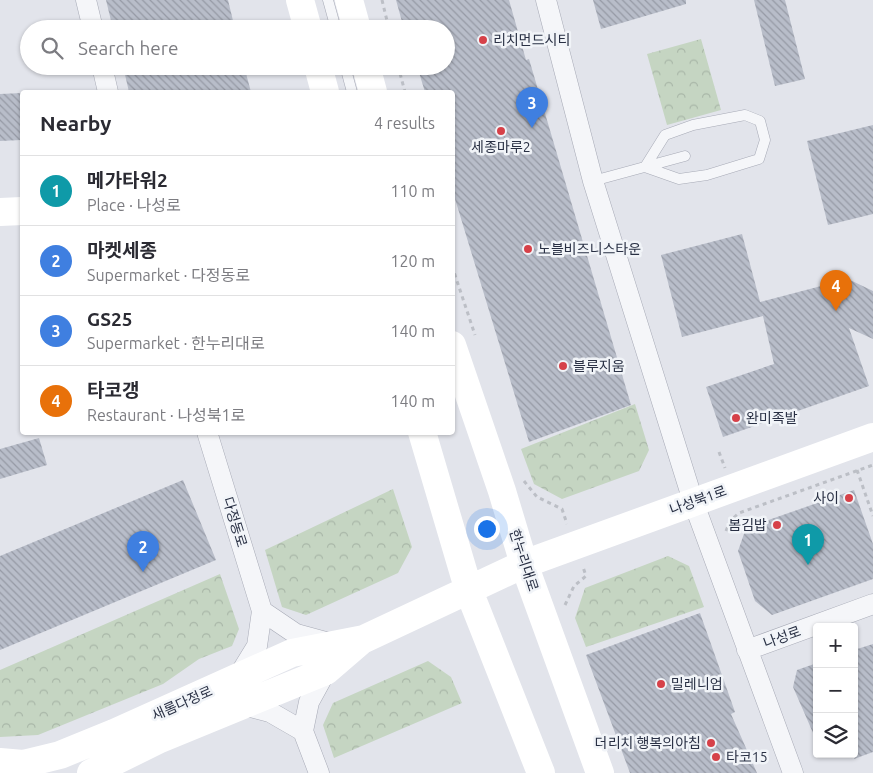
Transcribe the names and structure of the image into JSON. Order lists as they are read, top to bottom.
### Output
{
  "streets": {
    "street": [
      "나성북1로",
      "다정동로",
      "한누리대로",
      "나성로",
      "새롬다정로"
    ]
  },
  "crossings": [
    ["나성북1로", "한누리대로"],
    ["나성북1로", "새롬다정로"],
    ["한누리대로", "새롬다정로"]
  ],
  "places": [
    "리치먼드시티",
    "세종마루2",
    "노블비즈니스타운",
    "블루지움",
    "완미족발",
    "사이",
    "봄김밥",
    "밀레니엄",
    "더리치 행복의아침",
    "타코15"
  ],
  "page": {
    "search": "Search here",
    "pins": [
      "3",
      "4",
      "1",
      "2"
    ],
    "heading": ["Nearby", "4 results"],
    "list": [
      {
        "mark": "1",
        "name": "메가타워2",
        "note": "Place · 나성로",
        "value": "110 m"
      },
      {
        "mark": "2",
        "name": "마켓세종",
        "note": "Supermarket · 다정동로",
        "value": "120 m"
      },
      {
        "mark": "3",
        "name": "GS25",
        "note": "Supermarket · 한누리대로",
        "value": "140 m"
      },
      {
        "mark": "4",
        "name": "타코갱",
        "note": "Restaurant · 나성북1로",
        "value": "140 m"
      }
    ],
    "map_buttons": ["+", "−"]
  }
}
